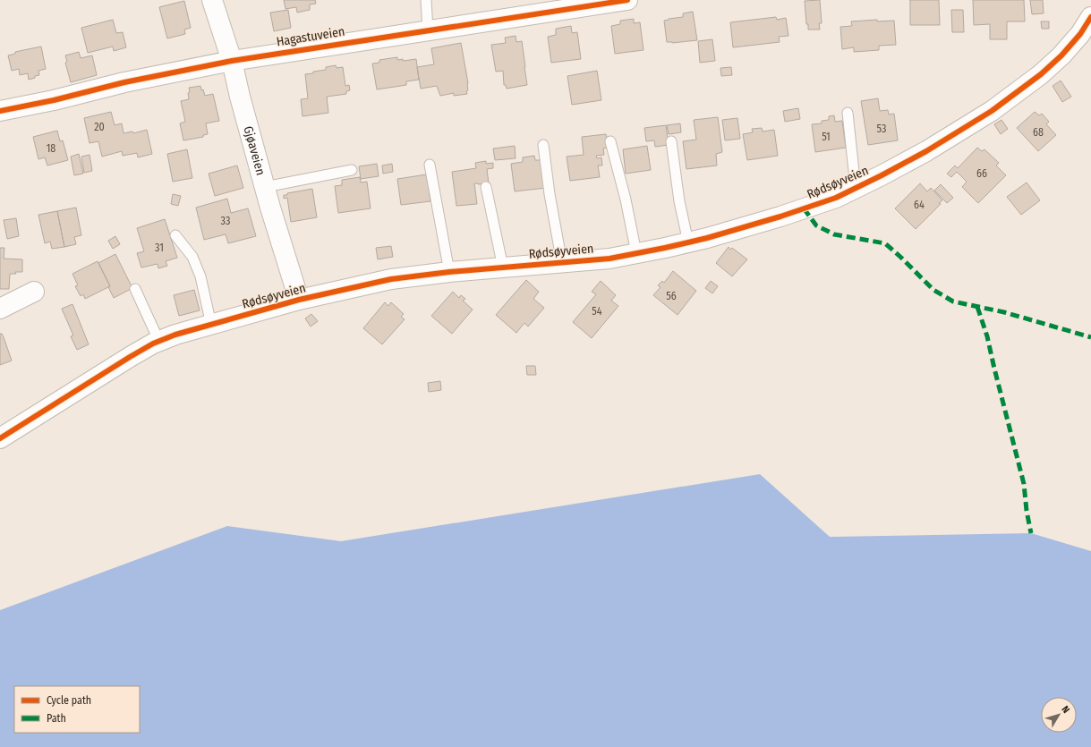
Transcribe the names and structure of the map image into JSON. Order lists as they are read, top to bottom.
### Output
{
  "streets": {
    "street": ["Hagastuveien", "Gjøaveien", "Rødsøyveien"]
  },
  "crossings": [
    ["Hagastuveien", "Gjøaveien"],
    ["Gjøaveien", "Rødsøyveien"]
  ],
  "house_numbers": [
    "20",
    "53",
    "68",
    "51",
    "18",
    "66",
    "64",
    "33",
    "31",
    "56",
    "54"
  ],
  "legend": ["Cycle path", "Path"],
  "north": "top right"
}
